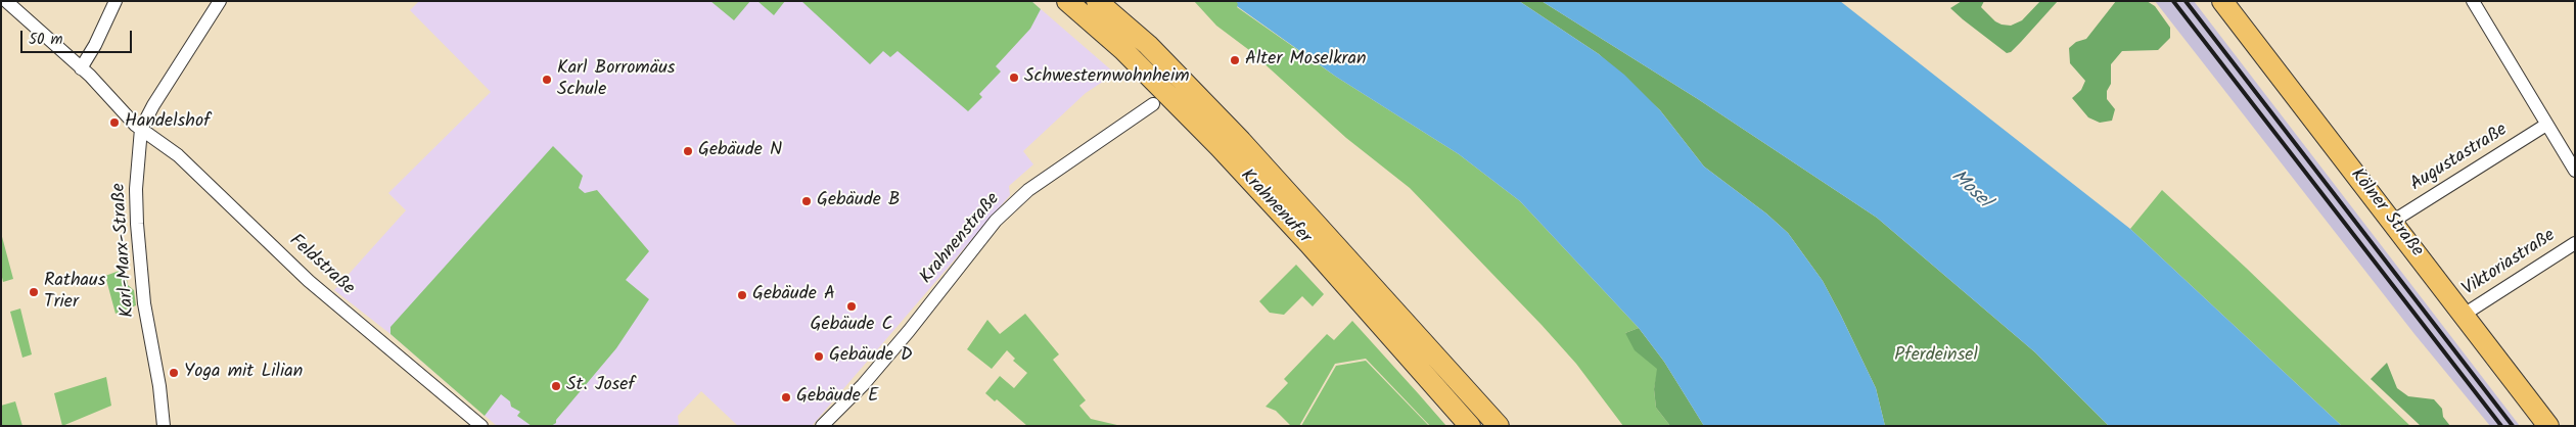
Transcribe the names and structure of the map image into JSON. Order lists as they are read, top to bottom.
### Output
{
  "streets": {
    "main road": ["Krahnenufer", "Kölner Straße"],
    "street": [
      "Augustastraße",
      "Krahnenstraße",
      "Karl-Marx-Straße",
      "Viktoriastraße",
      "Feldstraße"
    ]
  },
  "crossings": [
    ["Augustastraße", "Kölner Straße"],
    ["Kölner Straße", "Viktoriastraße"],
    ["Karl-Marx-Straße", "Feldstraße"]
  ],
  "water": ["Mosel"],
  "parks": ["Pferdeinsel"],
  "places": [
    "Alter Moselkran",
    "Schwesternwohnheim",
    "Karl Borromäus Schule",
    "Handelshof",
    "Gebäude N",
    "Gebäude B",
    "Rathaus Trier",
    "Gebäude A",
    "Gebäude C",
    "Gebäude D",
    "Yoga mit Lilian",
    "St. Josef",
    "Gebäude E"
  ],
  "scale_bar": "50 m"
}
